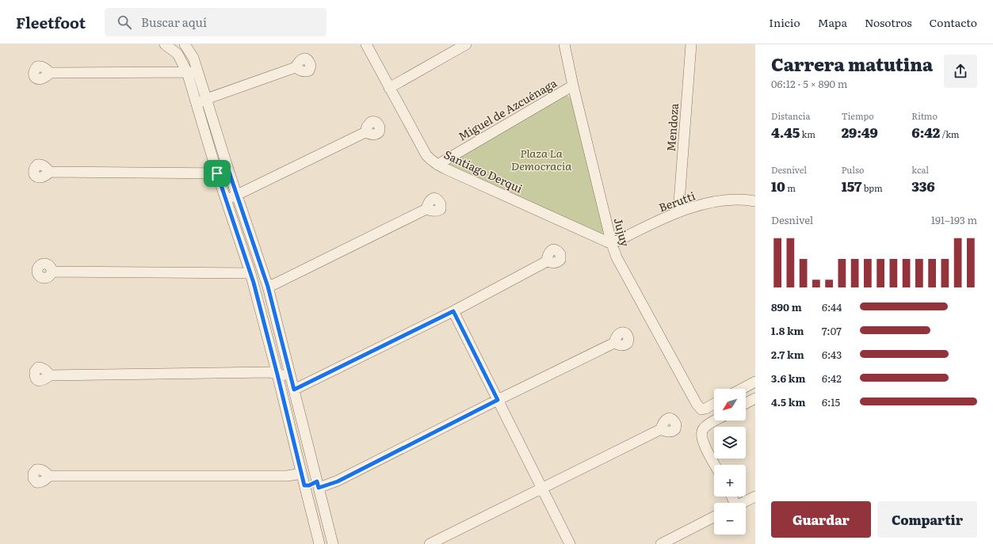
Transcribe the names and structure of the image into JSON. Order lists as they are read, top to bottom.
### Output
{
  "streets": {
    "street": [
      "Miguel de Azcuénaga",
      "Mendoza",
      "Santiago Derqui",
      "Berutti",
      "Jujuy"
    ]
  },
  "crossings": [
    ["Miguel de Azcuénaga", "Santiago Derqui"],
    ["Miguel de Azcuénaga", "Jujuy"],
    ["Mendoza", "Berutti"],
    ["Santiago Derqui", "Berutti"],
    ["Santiago Derqui", "Jujuy"],
    ["Berutti", "Jujuy"]
  ],
  "parks": ["Plaza La Democracia"],
  "north": "bottom left",
  "page": {
    "header": "Fleetfoot",
    "search": "Buscar aquí",
    "nav": [
      "Inicio",
      "Mapa",
      "Nosotros",
      "Contacto"
    ],
    "heading": ["Carrera matutina", "06:12 · 5 × 890 m"],
    "stats": [
      ["Distancia", "4.45 km"],
      ["Tiempo", "29:49"],
      ["Ritmo", "6:42 /km"],
      ["Desnivel", "10 m"],
      ["Pulso", "157 bpm"],
      ["kcal", "336"]
    ],
    "chart": ["Desnivel", "191–193 m"],
    "list": [
      {
        "name": "890 m",
        "note": "6:44"
      },
      {
        "name": "1.8 km",
        "note": "7:07"
      },
      {
        "name": "2.7 km",
        "note": "6:43"
      },
      {
        "name": "3.6 km",
        "note": "6:42"
      },
      {
        "name": "4.5 km",
        "note": "6:15"
      }
    ],
    "map_buttons": ["+", "−"],
    "buttons": ["Guardar", "Compartir"]
  }
}
